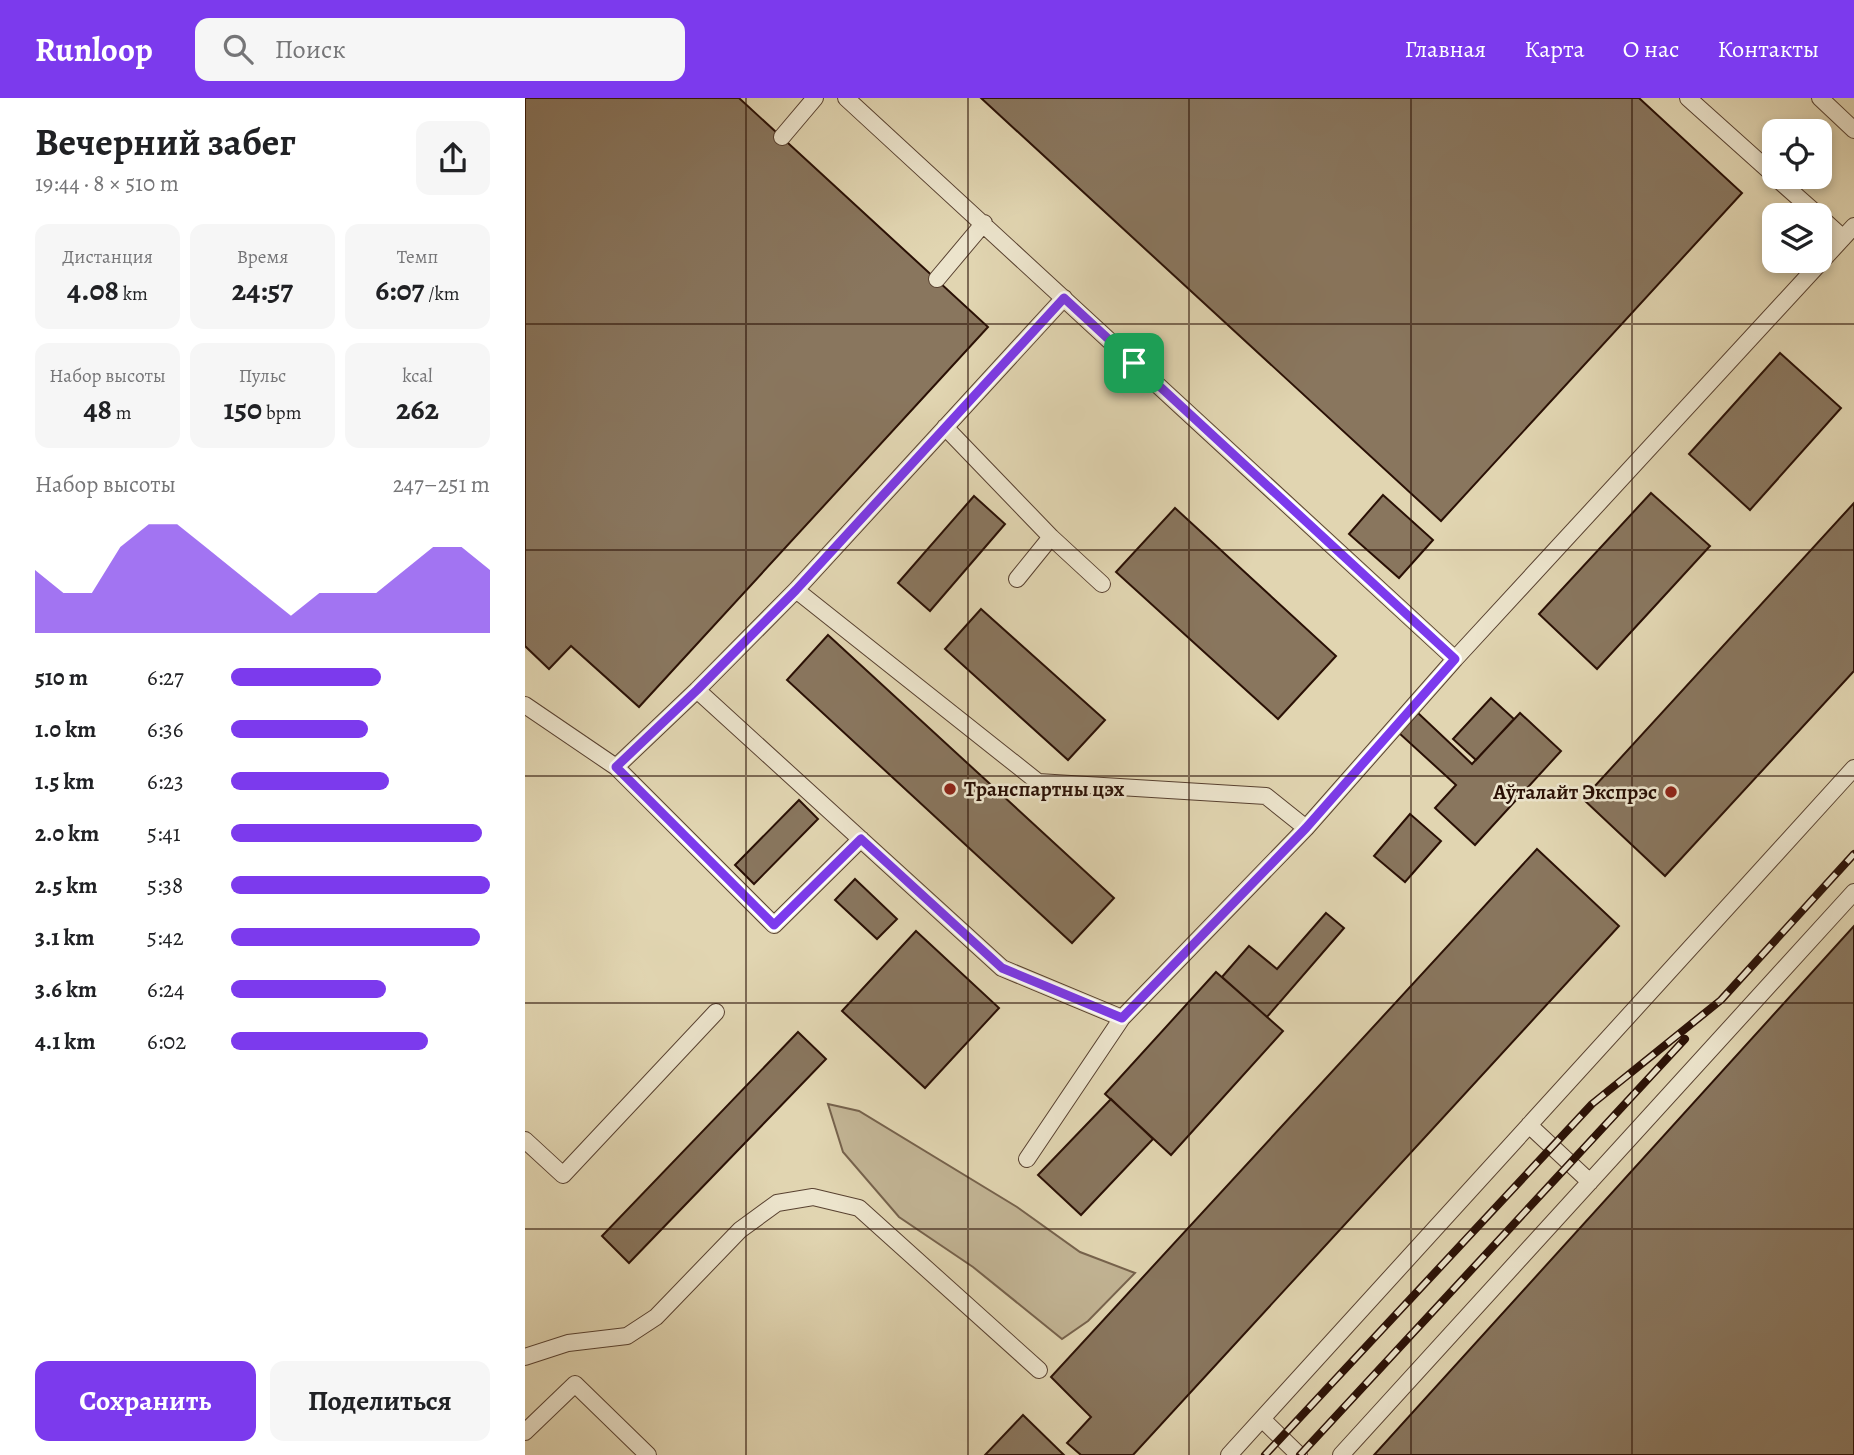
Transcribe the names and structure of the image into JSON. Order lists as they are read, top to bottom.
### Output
{
  "places": ["Транспартны цэх", "Аўталайт Экспрэс"],
  "page": {
    "header": "Runloop",
    "search": "Поиск",
    "nav": [
      "Главная",
      "Карта",
      "О нас",
      "Контакты"
    ],
    "heading": ["Вечерний забег", "19:44 · 8 × 510 m"],
    "stats": [
      ["Дистанция", "4.08 km"],
      ["Время", "24:57"],
      ["Темп", "6:07 /km"],
      ["Набор высоты", "48 m"],
      ["Пульс", "150 bpm"],
      ["kcal", "262"]
    ],
    "chart": ["Набор высоты", "247–251 m"],
    "list": [
      {
        "name": "510 m",
        "note": "6:27"
      },
      {
        "name": "1.0 km",
        "note": "6:36"
      },
      {
        "name": "1.5 km",
        "note": "6:23"
      },
      {
        "name": "2.0 km",
        "note": "5:41"
      },
      {
        "name": "2.5 km",
        "note": "5:38"
      },
      {
        "name": "3.1 km",
        "note": "5:42"
      },
      {
        "name": "3.6 km",
        "note": "6:24"
      },
      {
        "name": "4.1 km",
        "note": "6:02"
      }
    ],
    "buttons": ["Сохранить", "Поделиться"]
  }
}
